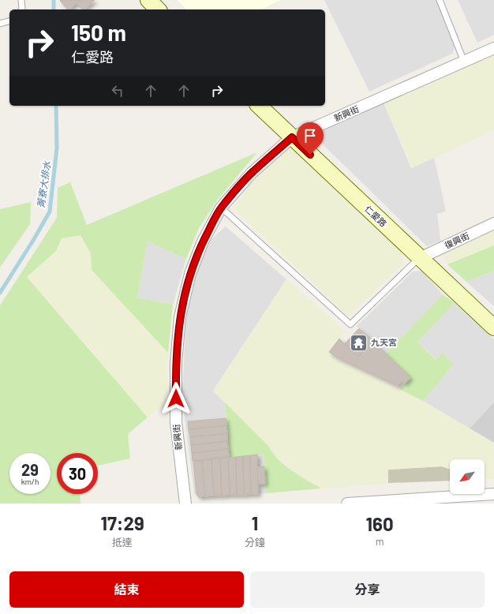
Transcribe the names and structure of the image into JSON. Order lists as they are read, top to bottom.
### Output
{
  "streets": {
    "street": ["新興街", "仁愛路", "復興街"]
  },
  "crossings": [
    ["新興街", "仁愛路"],
    ["仁愛路", "復興街"]
  ],
  "water": ["菁寮大排水"],
  "places": {
    "temple": ["九天宮"]
  },
  "north": "bottom left",
  "page": {
    "turn": ["150 m", "仁愛路"],
    "speed": "29 km/h",
    "limit": "30",
    "eta": [
      "17:29",
      "抵達",
      "1",
      "分鐘",
      "160",
      "m"
    ],
    "buttons": ["結束", "分享"]
  }
}
